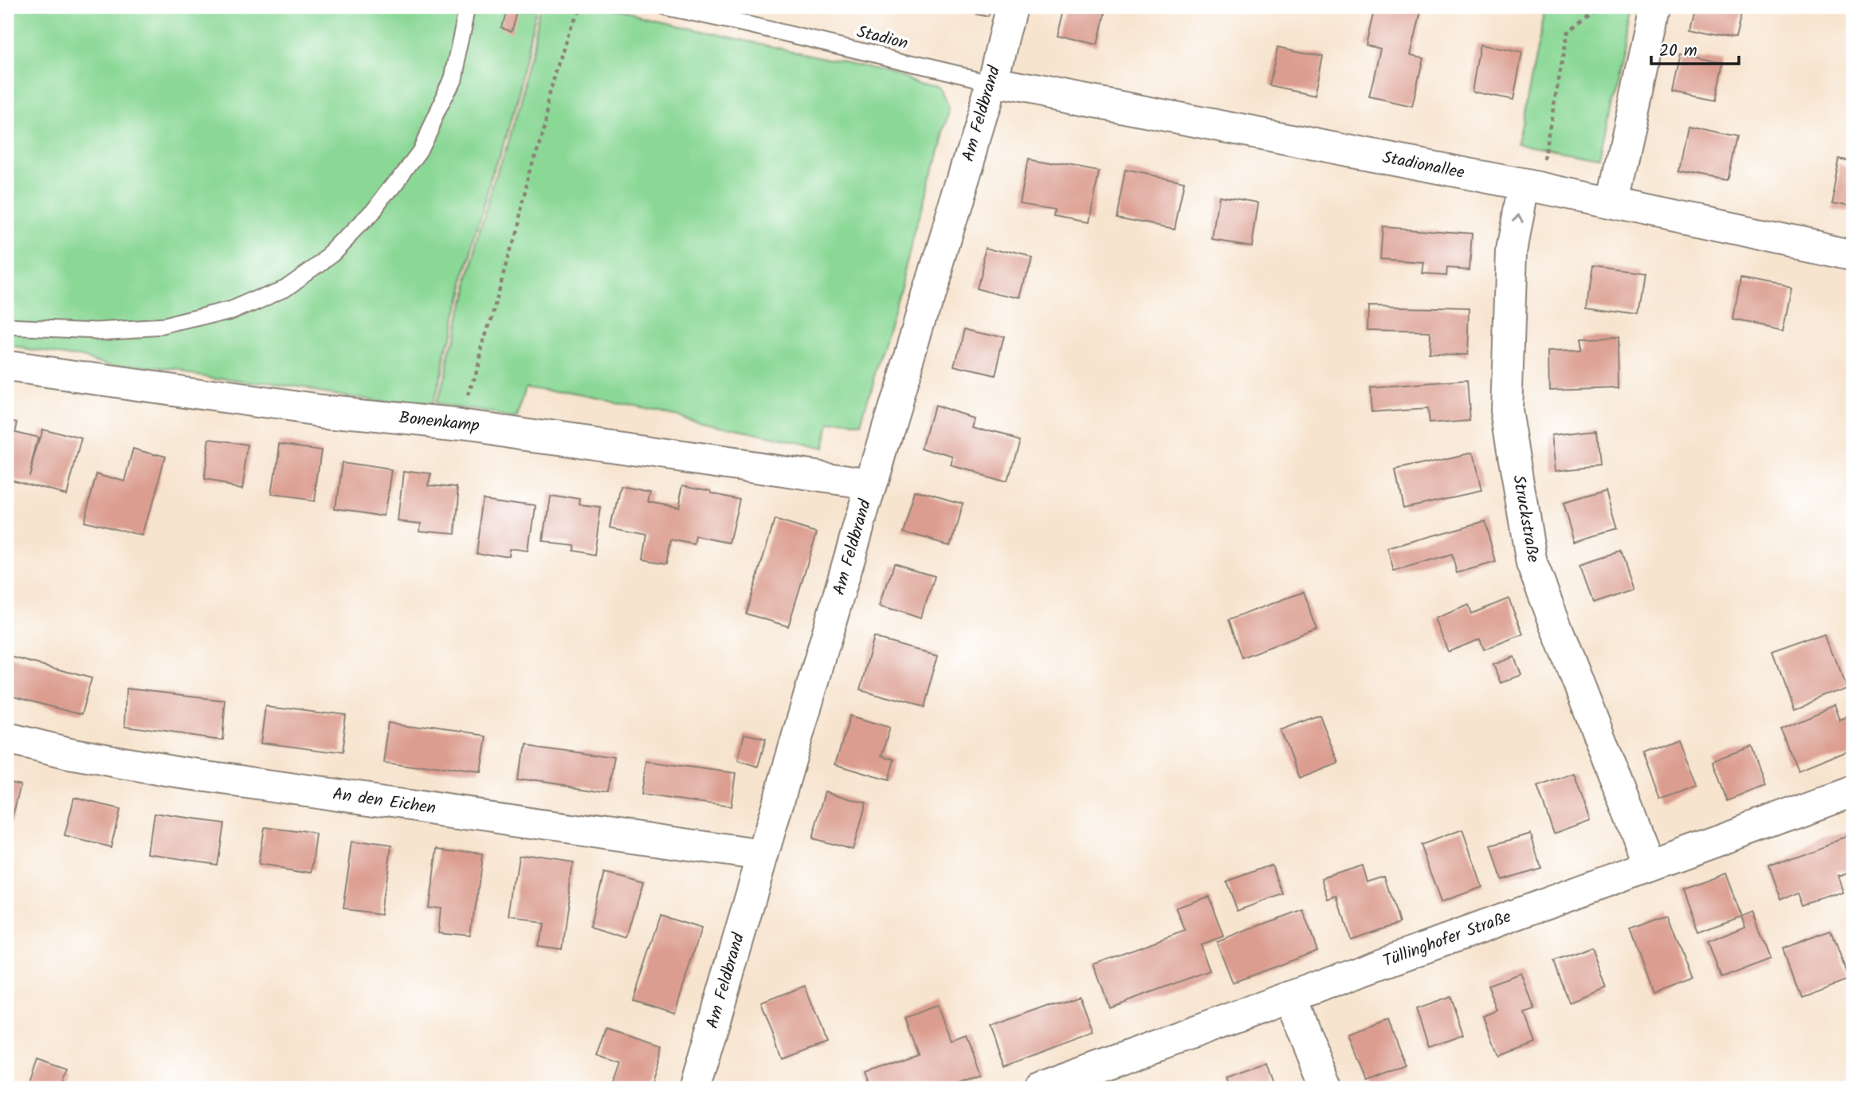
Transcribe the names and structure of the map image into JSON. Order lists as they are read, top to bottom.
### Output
{
  "streets": {
    "street": [
      "Am Feldbrand",
      "Stadionallee",
      "Bonenkamp",
      "Struckstraße",
      "An den Eichen",
      "Tüllinghofer Straße"
    ],
    "lane": ["Stadion"]
  },
  "crossings": [
    ["Stadion", "Am Feldbrand"],
    ["Stadion", "Stadionallee"],
    ["Am Feldbrand", "Stadionallee"],
    ["Am Feldbrand", "Bonenkamp"],
    ["Am Feldbrand", "An den Eichen"],
    ["Stadionallee", "Struckstraße"],
    ["Struckstraße", "Tüllinghofer Straße"]
  ],
  "one_way": ["Struckstraße"],
  "scale_bar": "20 m"
}
